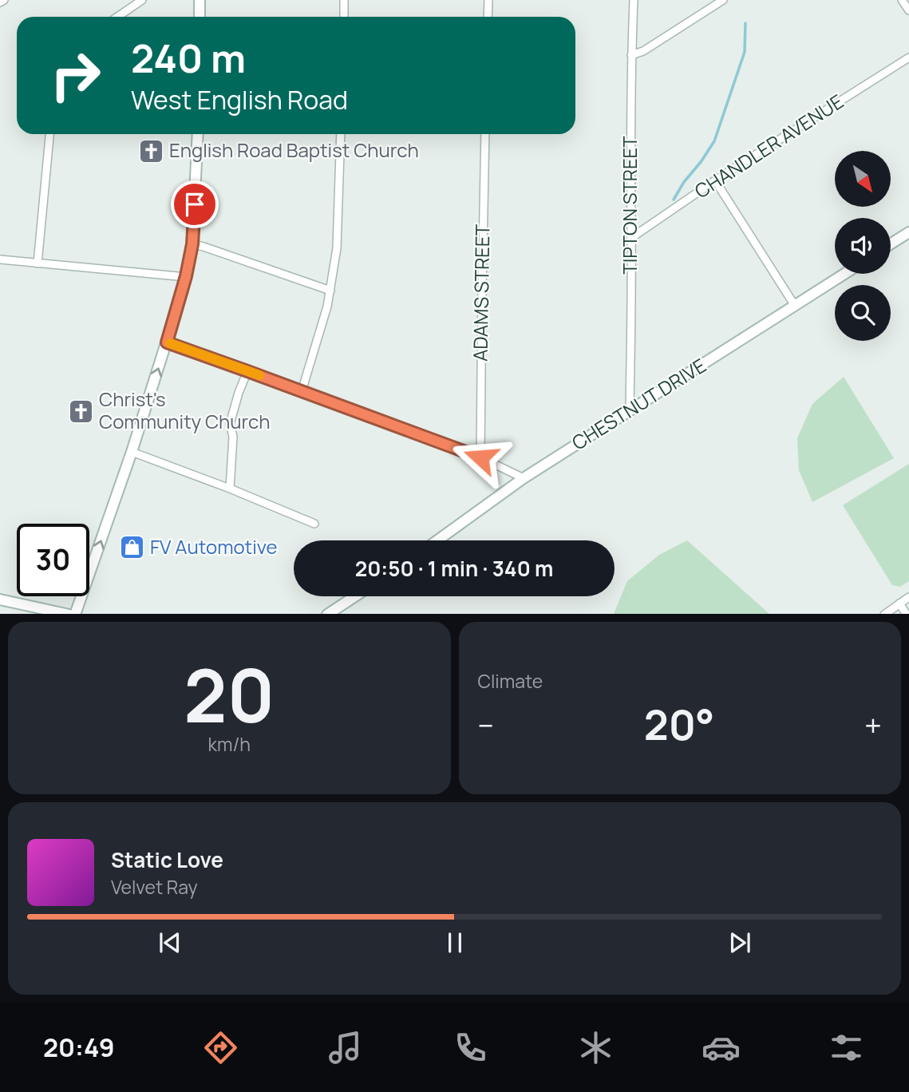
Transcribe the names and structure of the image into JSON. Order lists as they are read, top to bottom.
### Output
{
  "streets": {
    "street": [
      "CHANDLER AVENUE",
      "TIPTON STREET",
      "ADAMS STREET",
      "CHESTNUT DRIVE"
    ]
  },
  "crossings": [
    ["CHANDLER AVENUE", "TIPTON STREET"],
    ["TIPTON STREET", "CHESTNUT DRIVE"]
  ],
  "places": {
    "church": ["English Road Baptist Church", "Christ's Community Church"],
    "shop": ["FV Automotive"]
  },
  "north": "bottom right",
  "page": {
    "turn": ["240 m", "West English Road"],
    "limit": "30",
    "trip": "20:50 · 1 min · 340 m",
    "tile": [
      ["20", "km/h"],
      "Climate"
    ],
    "heat": ["−", "20°", "+"],
    "song": ["Static Love", "Velvet Ray"],
    "tabs": "20:49"
  }
}
